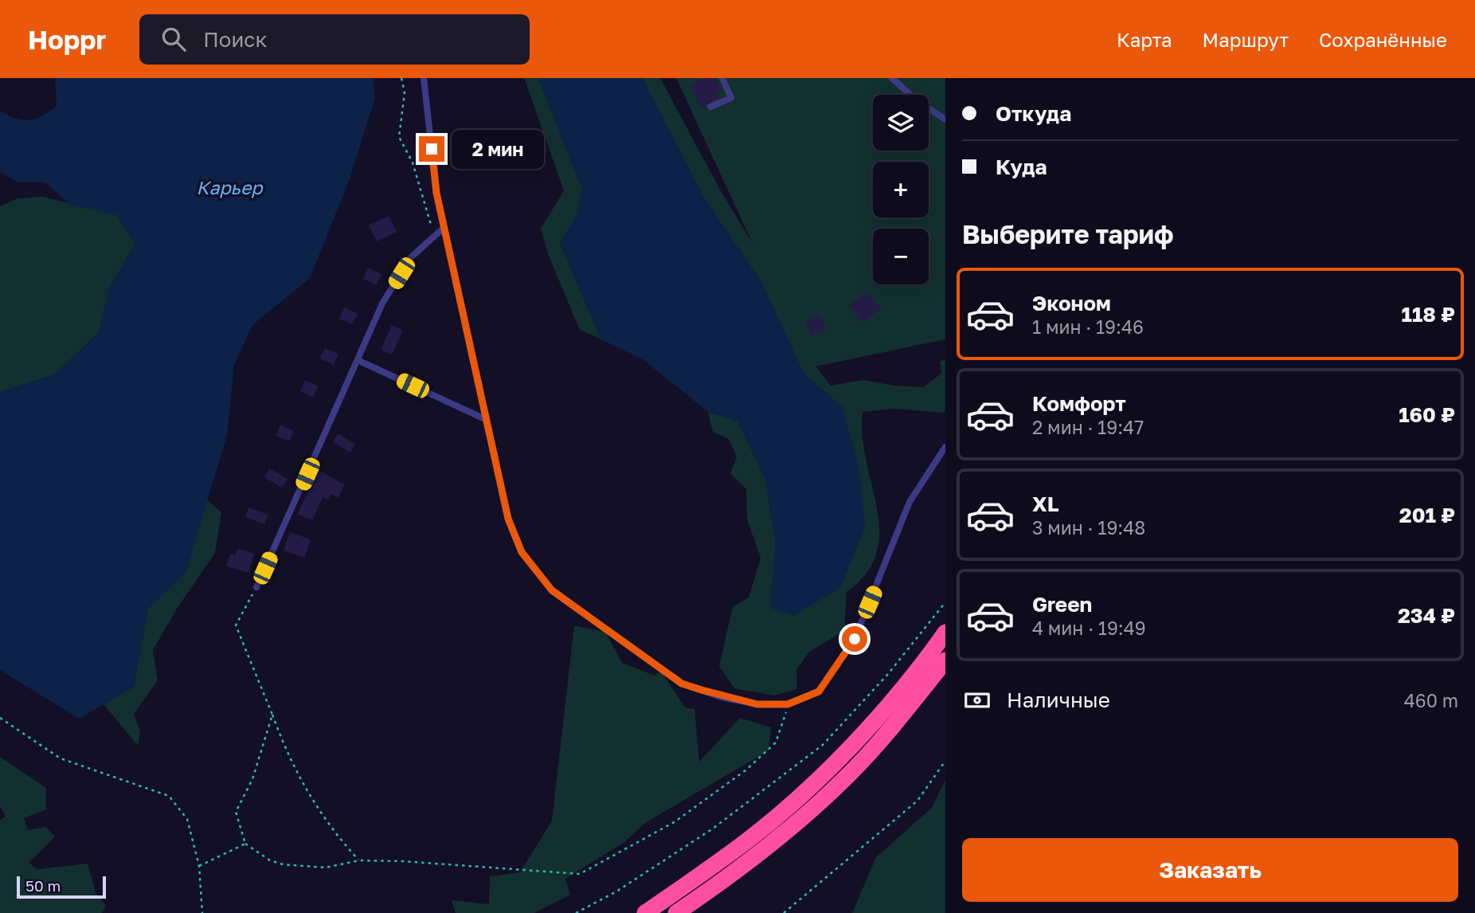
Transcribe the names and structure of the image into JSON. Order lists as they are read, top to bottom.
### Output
{
  "water": ["Карьер"],
  "scale_bar": "50 m",
  "page": {
    "header": "Hoppr",
    "search": "Поиск",
    "nav": ["Карта", "Маршрут", "Сохранённые"],
    "banner": ["Откуда", "Куда"],
    "map_buttons": ["+", "−"],
    "bubble": "2 мин",
    "heading": "Выберите тариф",
    "list": [
      {
        "name": "Эконом",
        "note": "1 мин · 19:46",
        "value": "118 ₽"
      },
      {
        "name": "Комфорт",
        "note": "2 мин · 19:47",
        "value": "160 ₽"
      },
      {
        "name": "XL",
        "note": "3 мин · 19:48",
        "value": "201 ₽"
      },
      {
        "name": "Green",
        "note": "4 мин · 19:49",
        "value": "234 ₽"
      }
    ],
    "pay": ["Наличные", "460 m"],
    "buttons": "Заказать",
    "scale": "50 m"
  }
}
